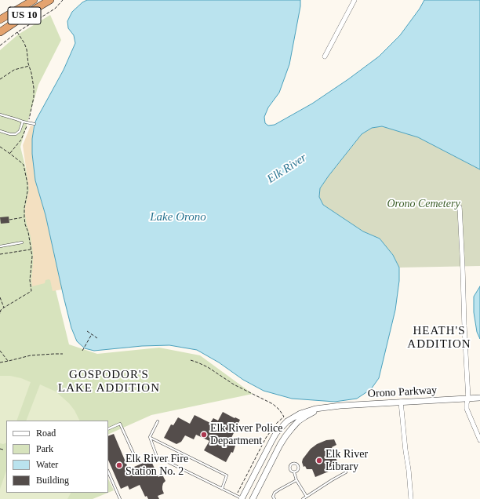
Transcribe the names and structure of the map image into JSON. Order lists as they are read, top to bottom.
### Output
{
  "streets": {
    "highway": ["US 10"],
    "street": ["Orono Parkway"]
  },
  "districts": ["HEATH'S ADDITION", "GOSPODOR'S LAKE ADDITION"],
  "water": ["Elk River", "Lake Orono"],
  "parks": ["Orono Cemetery"],
  "places": ["Elk River Police Department", "Elk River Library", "Elk River Fire Station No. 2"],
  "legend": [
    "Road",
    "Park",
    "Water",
    "Building"
  ]
}
